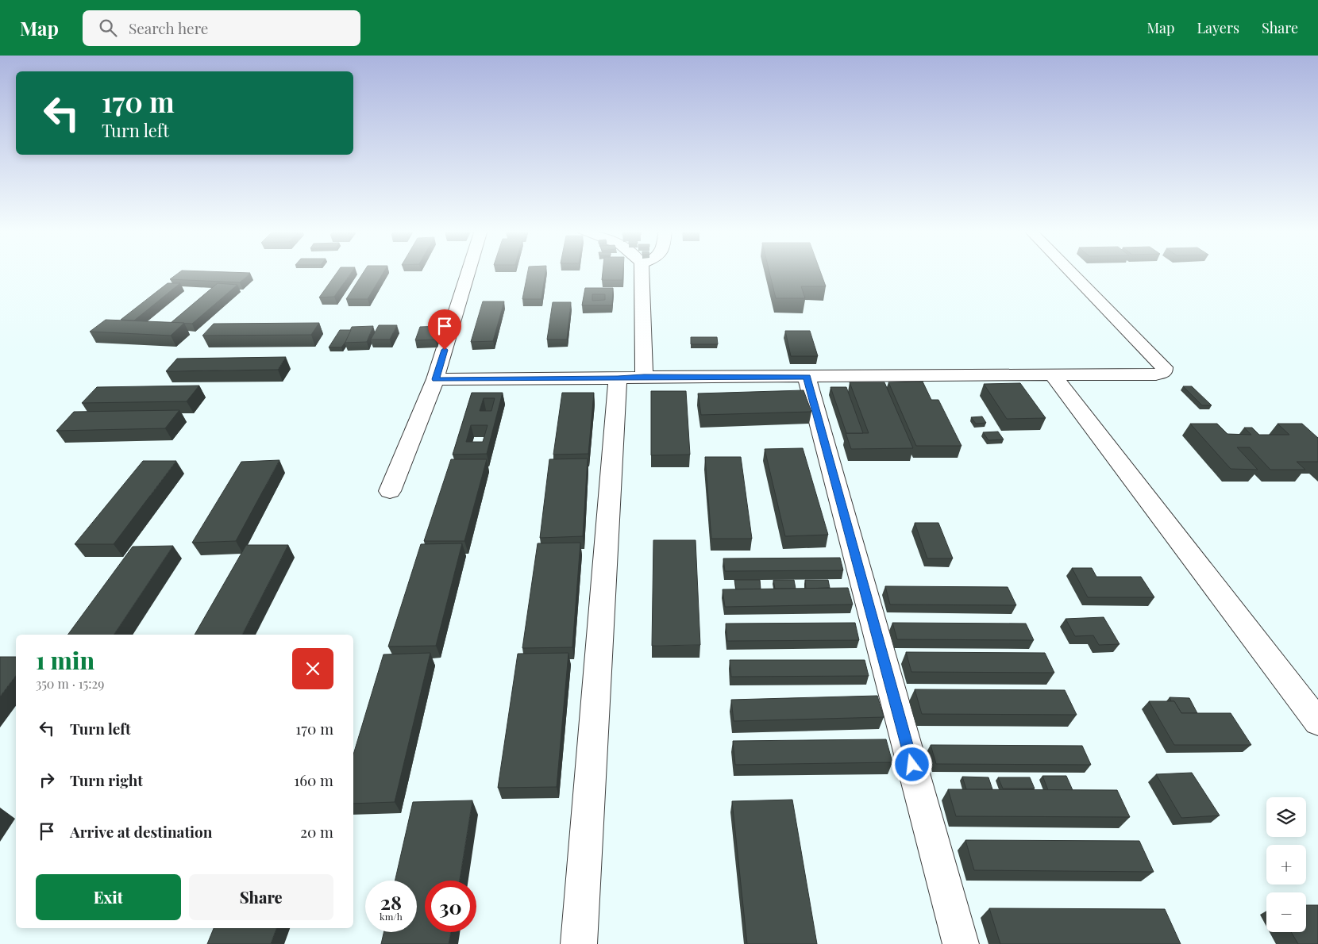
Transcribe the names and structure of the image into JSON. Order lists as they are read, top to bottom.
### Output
{
  "page": {
    "header": "Map",
    "search": "Search here",
    "nav": ["Map", "Layers", "Share"],
    "turn": ["170 m", "Turn left"],
    "heading": ["1 min", "350 m · 15:29"],
    "list": [
      {
        "name": "Turn left",
        "value": "170 m"
      },
      {
        "name": "Turn right",
        "value": "160 m"
      },
      {
        "name": "Arrive at destination",
        "value": "20 m"
      }
    ],
    "map_buttons": ["+", "−"],
    "buttons": ["Exit", "Share"],
    "speed": "28 km/h",
    "limit": "30"
  }
}
